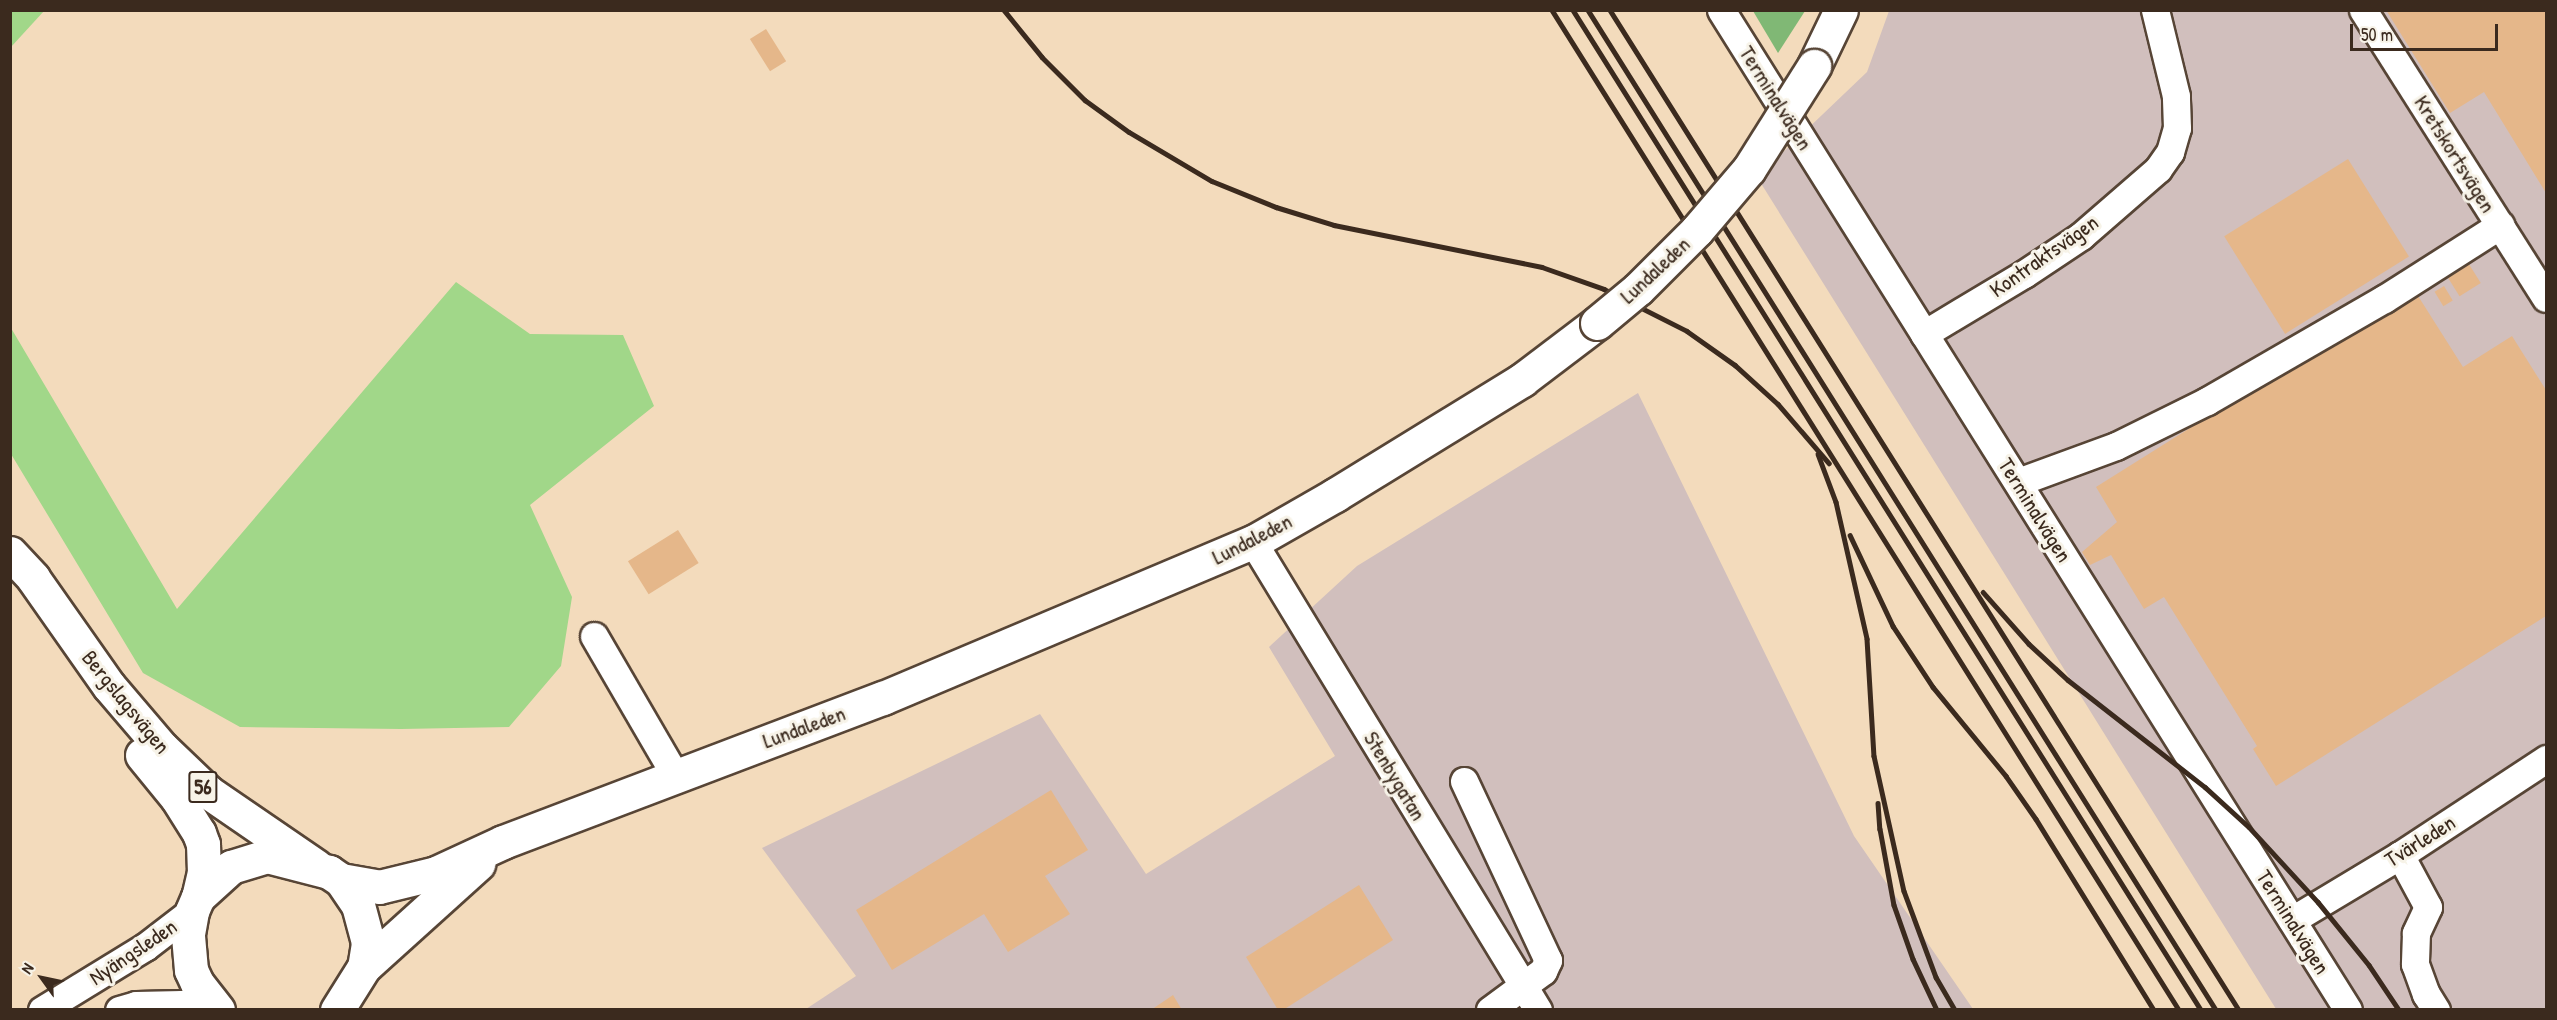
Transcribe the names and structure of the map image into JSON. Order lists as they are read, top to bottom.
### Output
{
  "streets": {
    "main road": ["Lundaleden", "Bergslagsvägen", "56"],
    "street": [
      "Terminalvägen",
      "Kretskortsvägen",
      "Kontraktsvägen",
      "Stenbygatan",
      "Tvärleden",
      "Nyängsleden"
    ]
  },
  "crossings": [
    ["Terminalvägen", "Kontraktsvägen"],
    ["Terminalvägen", "Tvärleden"],
    ["Lundaleden", "Bergslagsvägen"],
    ["Lundaleden", "Stenbygatan"],
    ["Lundaleden", "56"],
    ["Lundaleden", "Nyängsleden"],
    ["Bergslagsvägen", "56"],
    ["Bergslagsvägen", "Nyängsleden"],
    ["56", "Nyängsleden"]
  ],
  "scale_bar": "50 m",
  "north": "top left"
}
